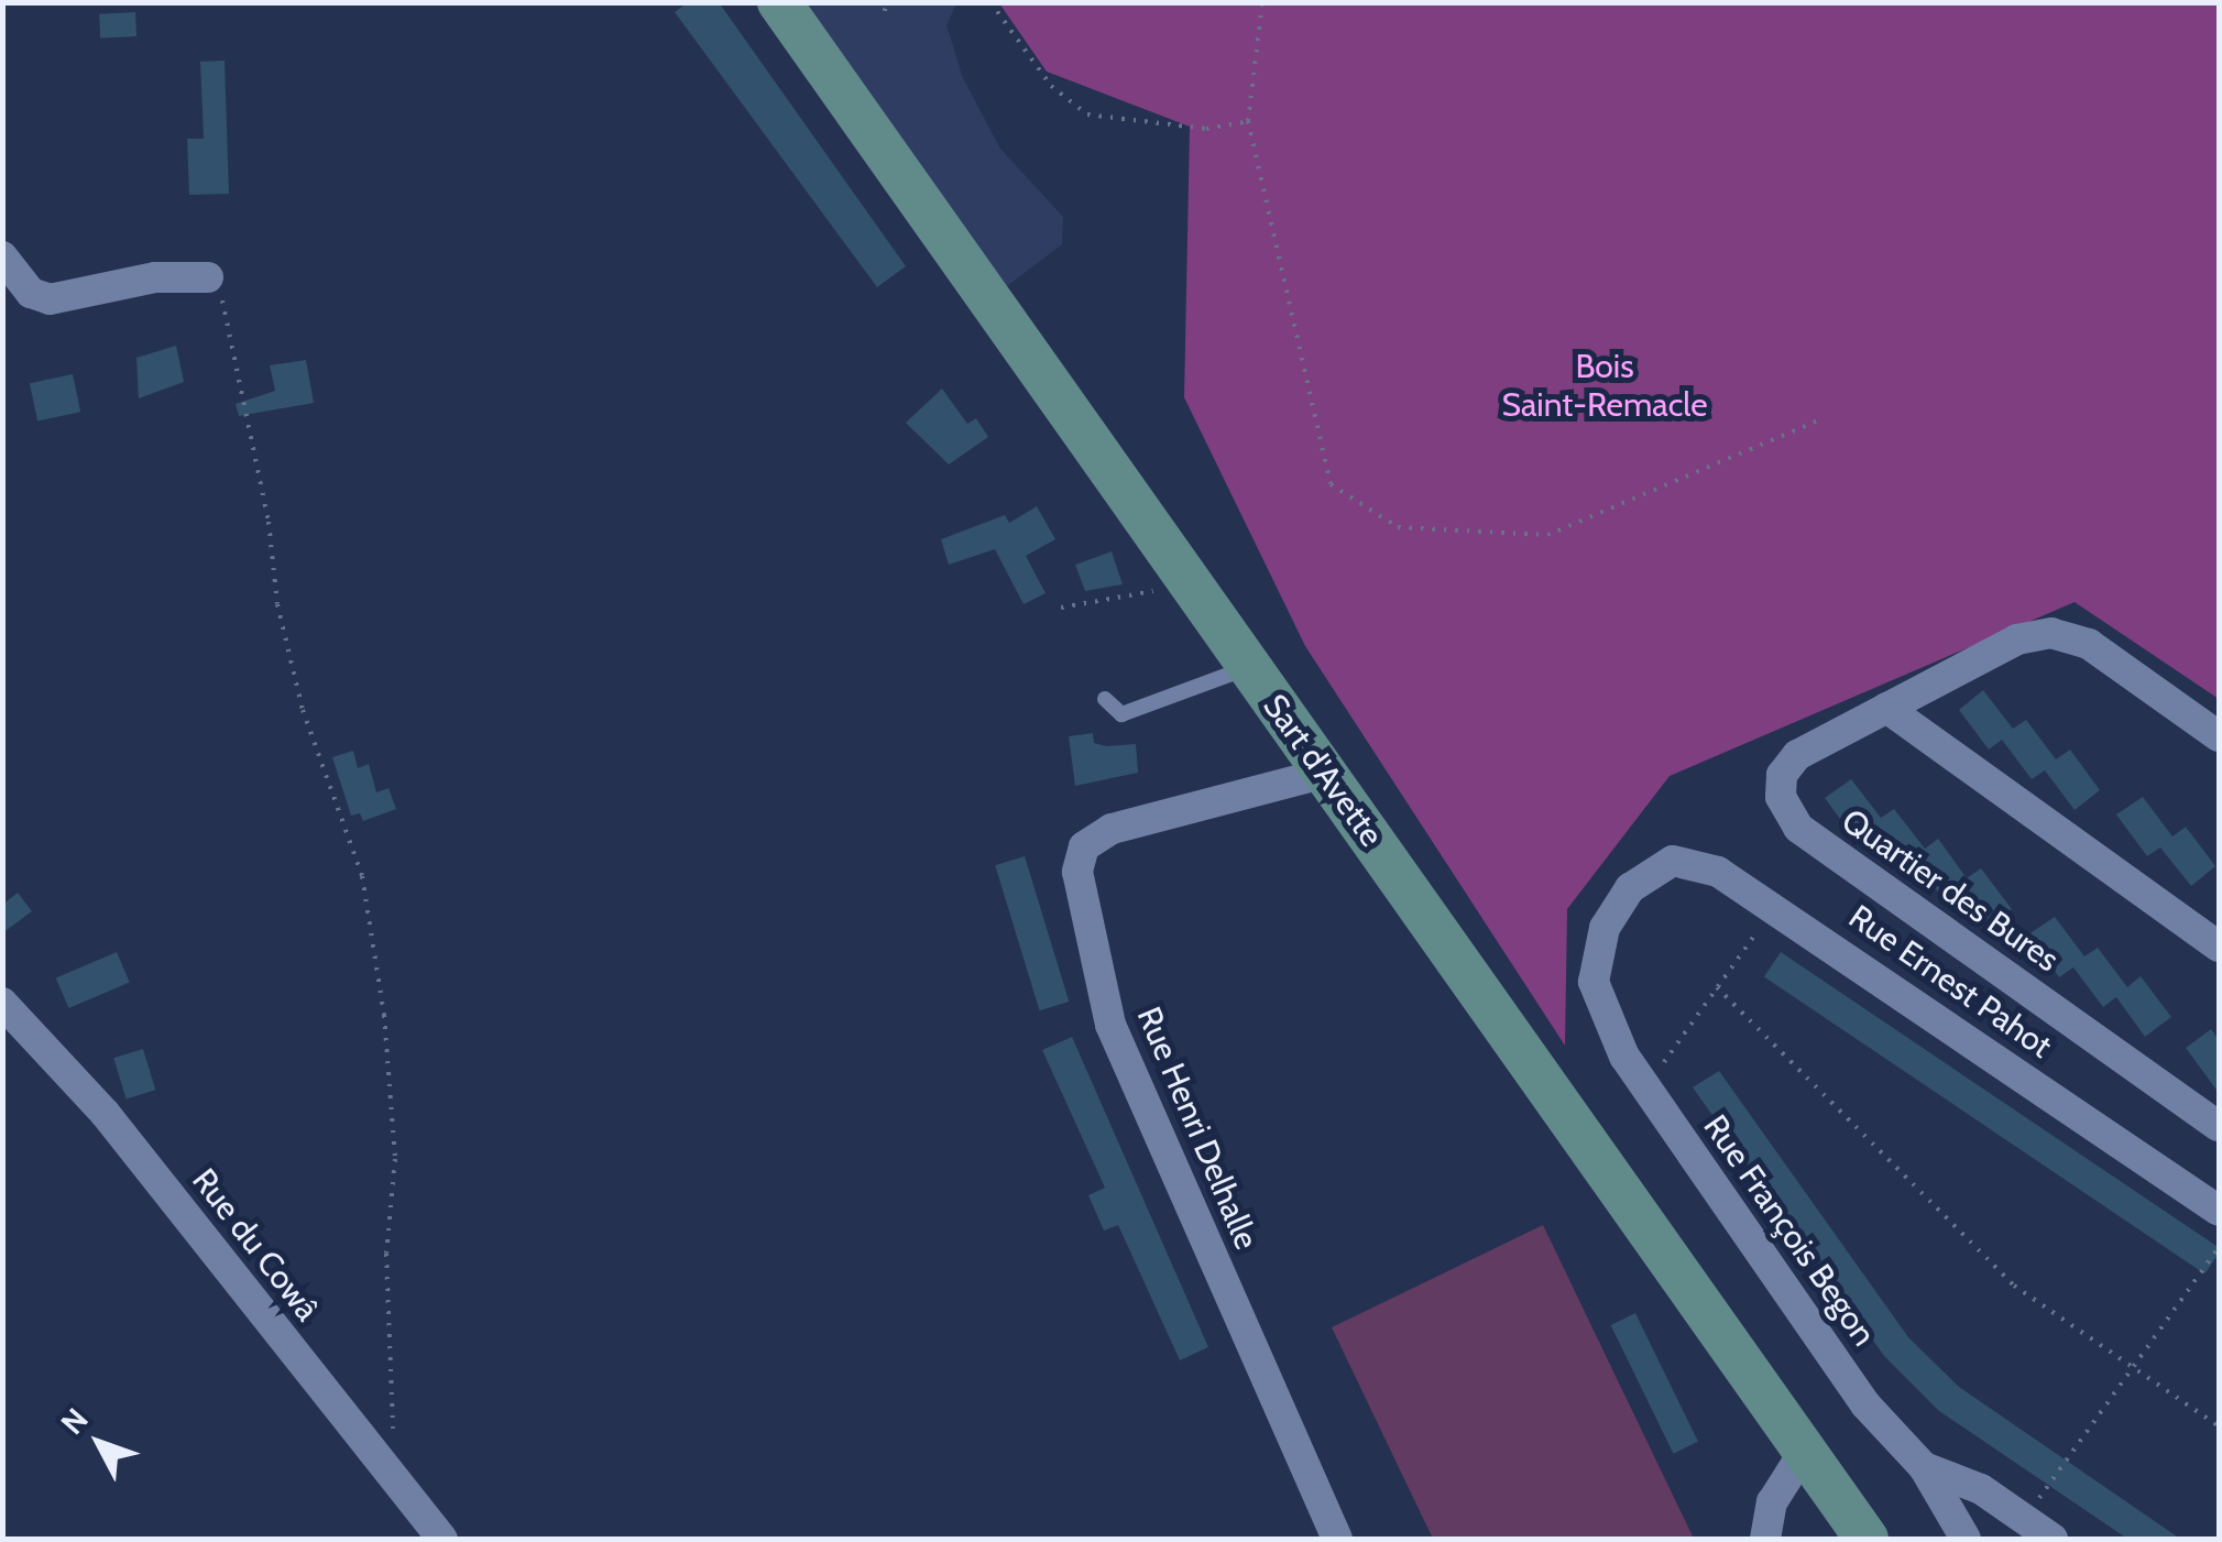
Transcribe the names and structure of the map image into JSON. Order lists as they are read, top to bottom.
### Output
{
  "streets": {
    "street": [
      "Sart d'Avette",
      "Quartier des Bures",
      "Rue Ernest Pahot",
      "Rue Henri Delhalle",
      "Rue François Begon",
      "Rue du Cowâ"
    ]
  },
  "crossings": [
    ["Sart d'Avette", "Rue Henri Delhalle"],
    ["Rue Ernest Pahot", "Rue François Begon"]
  ],
  "parks": ["Bois Saint-Remacle"],
  "north": "top left"
}
